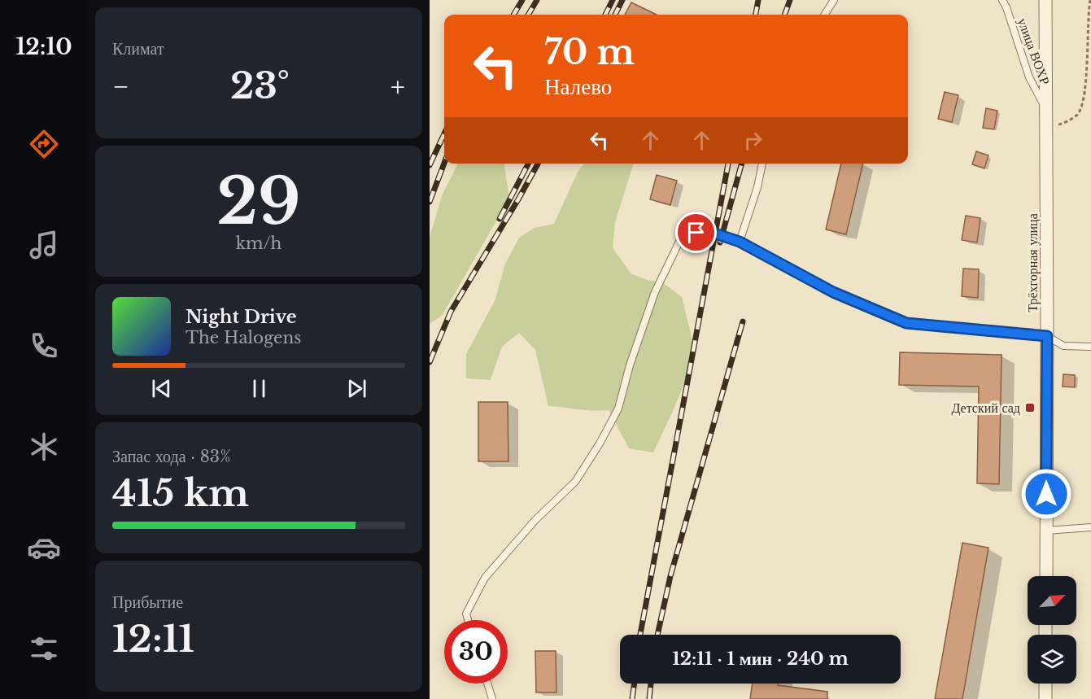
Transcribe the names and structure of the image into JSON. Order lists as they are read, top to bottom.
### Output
{
  "streets": {
    "street": ["Трёхгорная улица"],
    "lane": ["улица ВОХР"]
  },
  "crossings": [
    ["улица ВОХР", "Трёхгорная улица"]
  ],
  "places": {
    "transit": ["Детский сад"]
  },
  "north": "top right",
  "page": {
    "tabs": "12:10",
    "tile": [
      "Климат",
      ["29", "km/h"],
      ["Запас хода · 83%", "415 km"],
      ["Прибытие", "12:11"]
    ],
    "turn": ["70 m", "Налево"],
    "heat": ["−", "23°", "+"],
    "song": ["Night Drive", "The Halogens"],
    "limit": "30",
    "trip": "12:11 · 1 мин · 240 m"
  }
}
